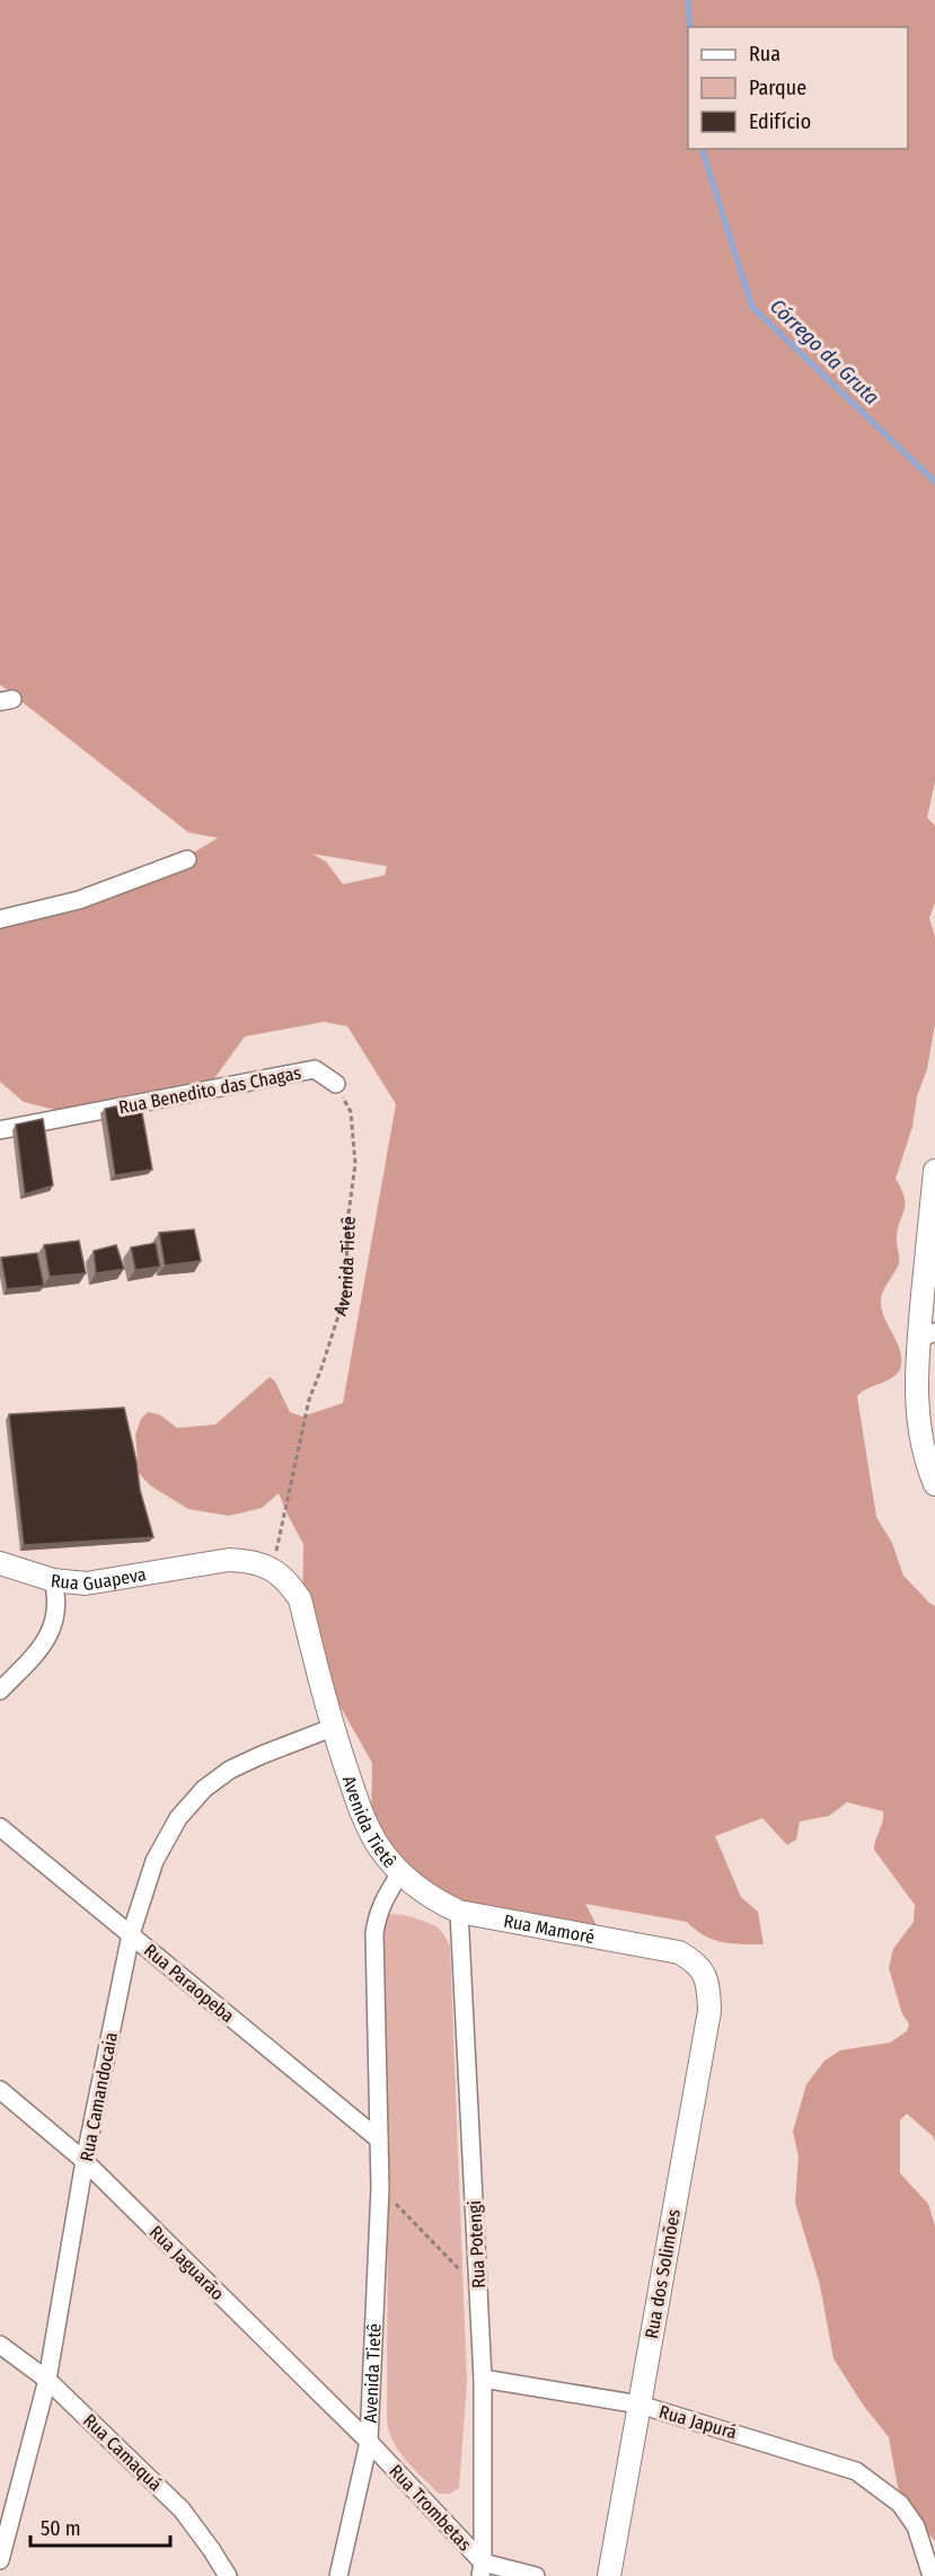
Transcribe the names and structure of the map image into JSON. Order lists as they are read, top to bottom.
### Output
{
  "streets": {
    "street": [
      "Rua Benedito das Chagas",
      "Avenida Tietê",
      "Rua Guapeva",
      "Rua Mamoré",
      "Rua Paraopeba",
      "Rua Camandocaia",
      "Rua Potengi",
      "Rua Jaguarão",
      "Rua dos Solimões",
      "Rua Japurá",
      "Rua Camaquá",
      "Rua Trombetas"
    ]
  },
  "crossings": [
    ["Rua Benedito das Chagas", "Avenida Tietê"],
    ["Avenida Tietê", "Rua Guapeva"],
    ["Avenida Tietê", "Rua Mamoré"],
    ["Avenida Tietê", "Rua Paraopeba"],
    ["Avenida Tietê", "Rua Camandocaia"],
    ["Avenida Tietê", "Rua Jaguarão"],
    ["Avenida Tietê", "Rua Trombetas"],
    ["Rua Mamoré", "Rua Potengi"],
    ["Rua Mamoré", "Rua dos Solimões"],
    ["Rua Paraopeba", "Rua Camandocaia"],
    ["Rua Camandocaia", "Rua Jaguarão"],
    ["Rua Camandocaia", "Rua Camaquá"],
    ["Rua Potengi", "Rua Japurá"],
    ["Rua Potengi", "Rua Trombetas"],
    ["Rua Jaguarão", "Rua Trombetas"],
    ["Rua dos Solimões", "Rua Japurá"]
  ],
  "water": ["Córrego da Gruta"],
  "legend": ["Rua", "Parque", "Edifício"],
  "scale_bar": "50 m"
}
